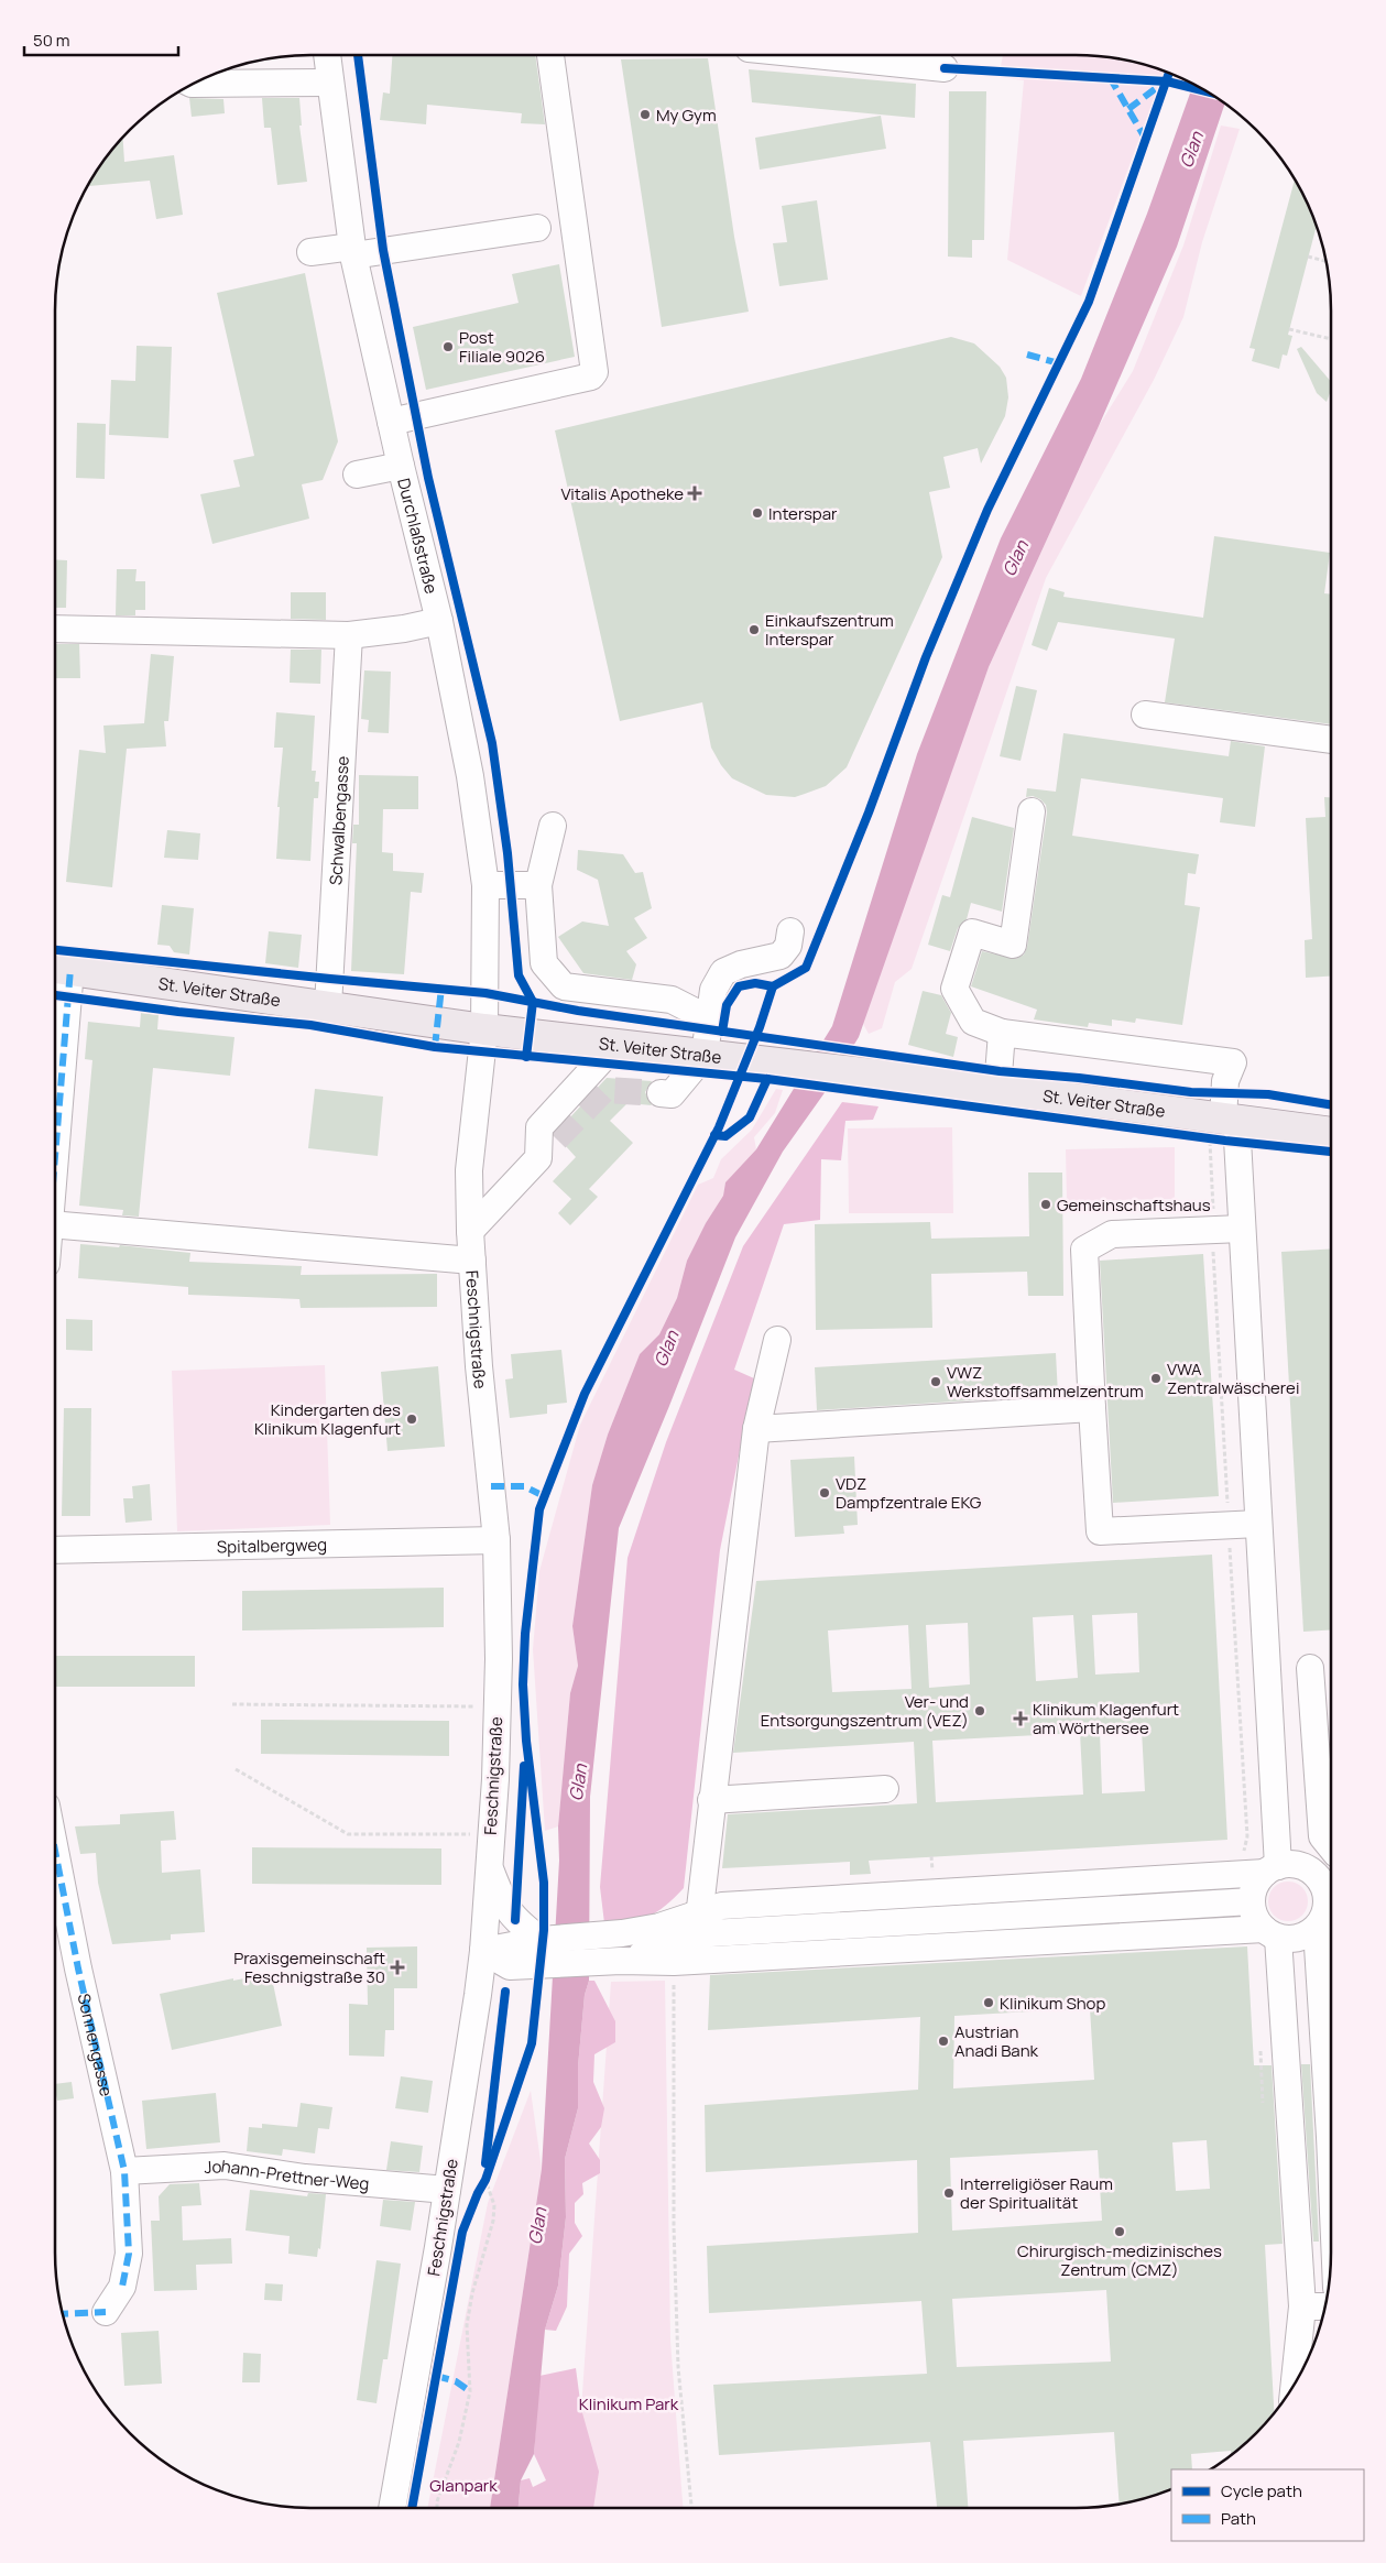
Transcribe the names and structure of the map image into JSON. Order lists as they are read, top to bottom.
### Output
{
  "streets": {
    "main road": ["St. Veiter Straße"],
    "street": [
      "Durchlaßstraße",
      "Schwalbengasse",
      "Feschnigstraße",
      "Spitalbergweg",
      "Sonnengasse",
      "Johann-Prettner-Weg"
    ]
  },
  "crossings": [
    ["Durchlaßstraße", "St. Veiter Straße"],
    ["Durchlaßstraße", "Feschnigstraße"],
    ["Schwalbengasse", "St. Veiter Straße"],
    ["St. Veiter Straße", "Feschnigstraße"],
    ["Feschnigstraße", "Spitalbergweg"],
    ["Feschnigstraße", "Johann-Prettner-Weg"],
    ["Sonnengasse", "Johann-Prettner-Weg"]
  ],
  "water": ["Glan"],
  "parks": ["Klinikum Park", "Glanpark"],
  "places": {
    "other": [
      "My Gym",
      "Post Filiale 9026",
      "Interspar",
      "Einkaufszentrum Interspar",
      "Gemeinschaftshaus",
      "VWA Zentralwäscherei",
      "VWZ Werkstoffsammelzentrum",
      "Kindergarten des Klinikum Klagenfurt",
      "VDZ Dampfzentrale EKG",
      "Ver- und Entsorgungszentrum (VEZ)",
      "Klinikum Shop",
      "Austrian Anadi Bank",
      "Interreligiöser Raum der Spiritualität",
      "Chirurgisch-medizinisches Zentrum (CMZ)"
    ],
    "health": ["Vitalis Apotheke", "Klinikum Klagenfurt am Wörthersee", "Praxisgemeinschaft Feschnigstraße 30"]
  },
  "legend": ["Cycle path", "Path"],
  "scale_bar": "50 m"
}
